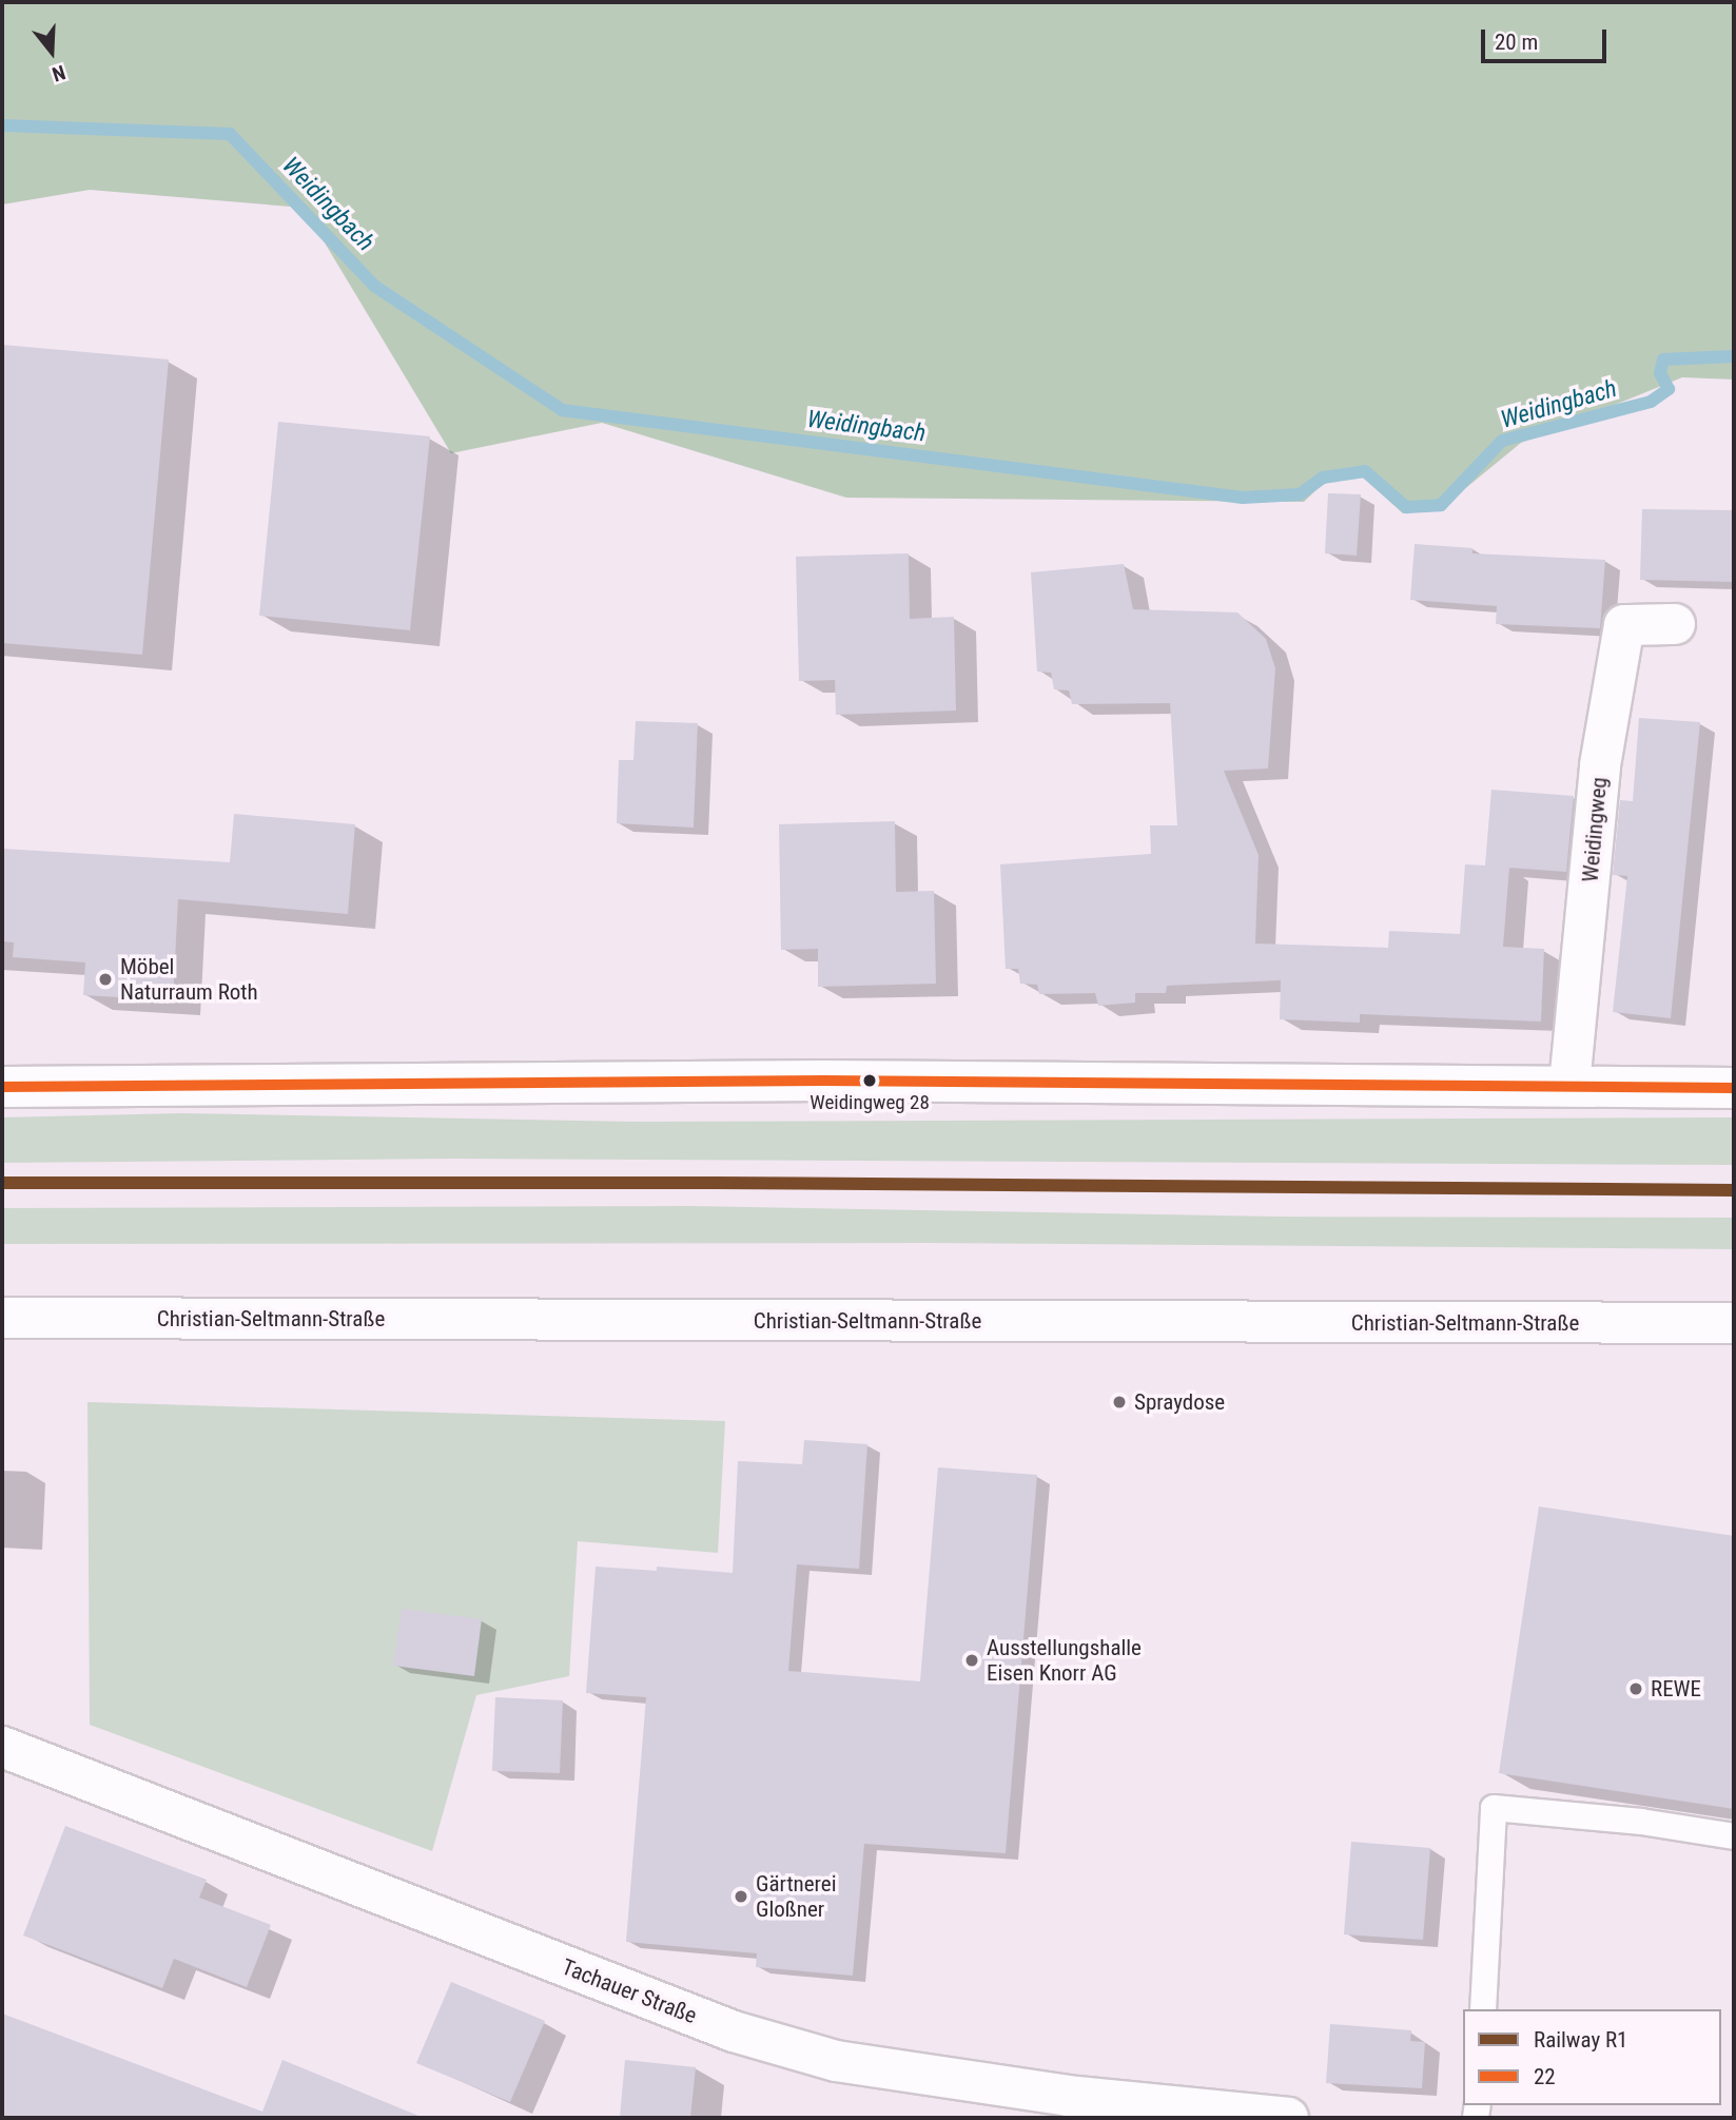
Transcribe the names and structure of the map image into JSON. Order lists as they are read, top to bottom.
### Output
{
  "streets": {
    "street": ["Weidingweg", "Christian-Seltmann-Straße", "Tachauer Straße"]
  },
  "water": ["Weidingbach"],
  "places": [
    "Möbel Naturraum Roth",
    "Weidingweg 28",
    "Spraydose",
    "Ausstellungshalle Eisen Knorr AG",
    "REWE",
    "Gärtnerei Gloßner"
  ],
  "lines": ["transit line 22", "rail line R1"],
  "legend": ["Railway R1", "22"],
  "scale_bar": "20 m",
  "north": "bottom"
}
